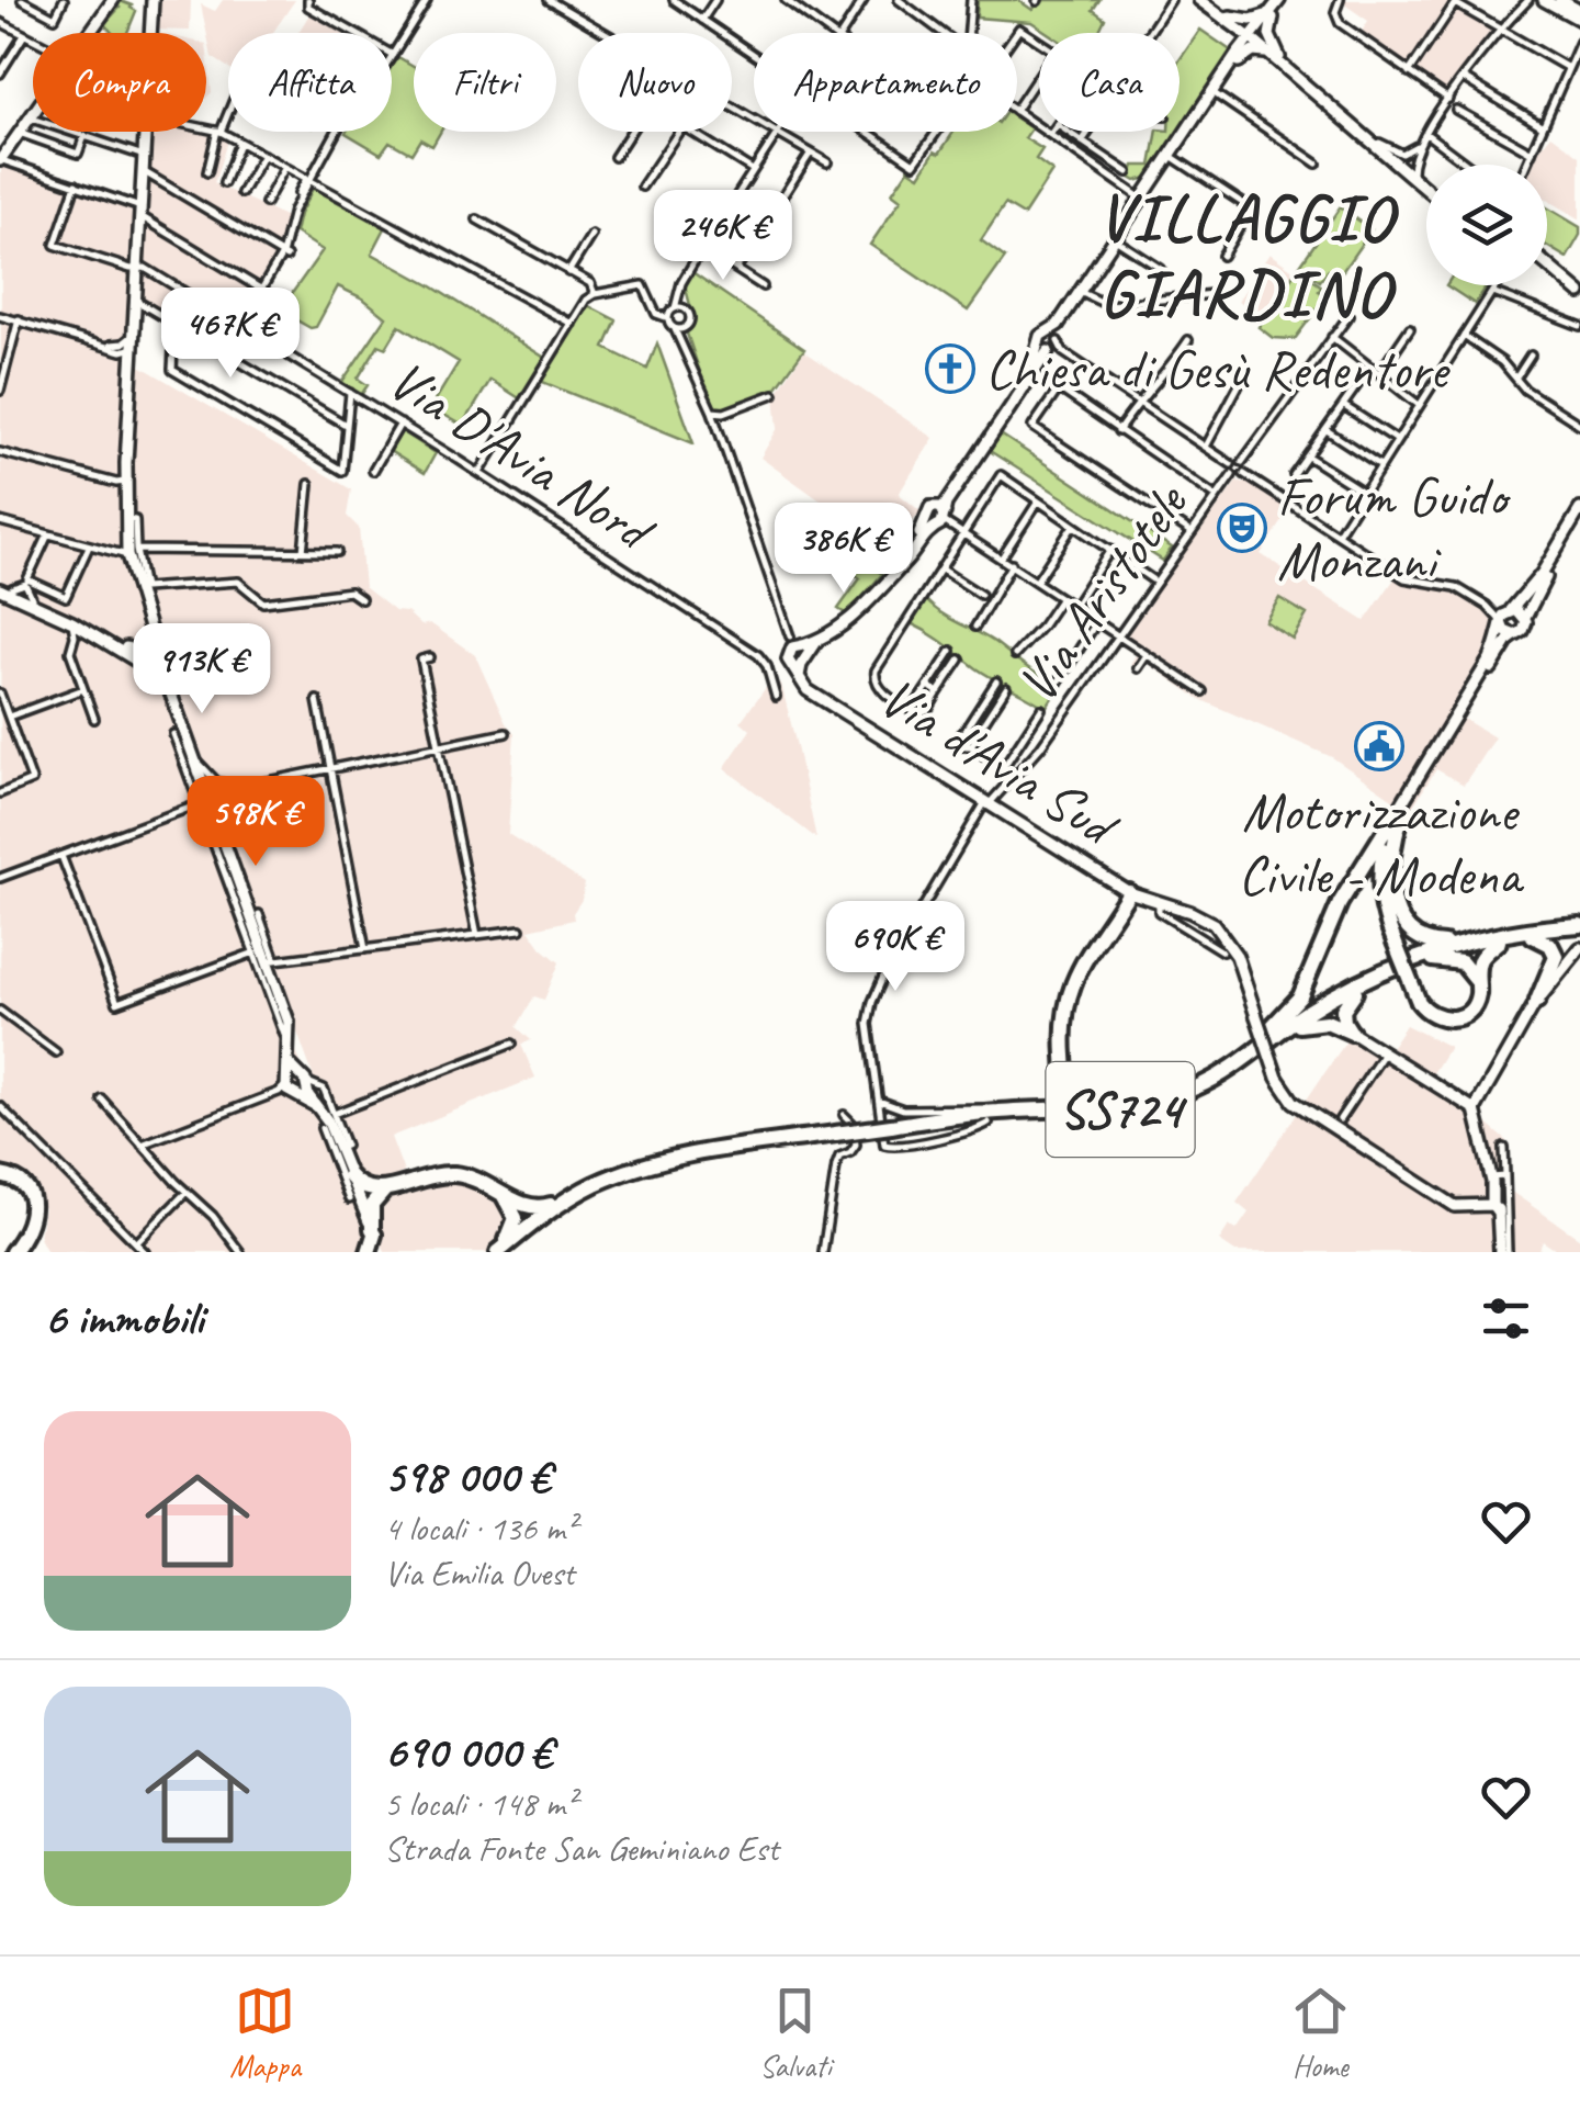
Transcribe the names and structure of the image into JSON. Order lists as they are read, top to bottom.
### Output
{
  "streets": {
    "highway": ["SS724"],
    "street": ["Via D'Avia Nord", "Via Aristotele", "Via d'Avia Sud"]
  },
  "crossings": [
    ["Via Aristotele", "Via d'Avia Sud"],
    ["Via Aristotele", "SS724"]
  ],
  "districts": ["VILLAGGIO GIARDINO"],
  "places": {
    "church": ["Chiesa di Gesù Redentore"],
    "theatre": ["Forum Guido Monzani"],
    "public building": ["Motorizzazione Civile - Modena"]
  },
  "page": {
    "chip": [
      "Compra",
      "Affitta",
      "Filtri",
      "Nuovo",
      "Appartamento",
      "Casa"
    ],
    "price": [
      "246K €",
      "467K €",
      "386K €",
      "913K €",
      "598K €",
      "690K €"
    ],
    "heading": "6 immobili",
    "list": [
      {
        "name": "598 000 €",
        "note": "4 locali · 136 m² · Via Emilia Ovest"
      },
      {
        "name": "690 000 €",
        "note": "5 locali · 148 m² · Strada Fonte San Geminiano Est"
      }
    ],
    "tabs": ["Mappa", "Salvati", "Home"]
  }
}
